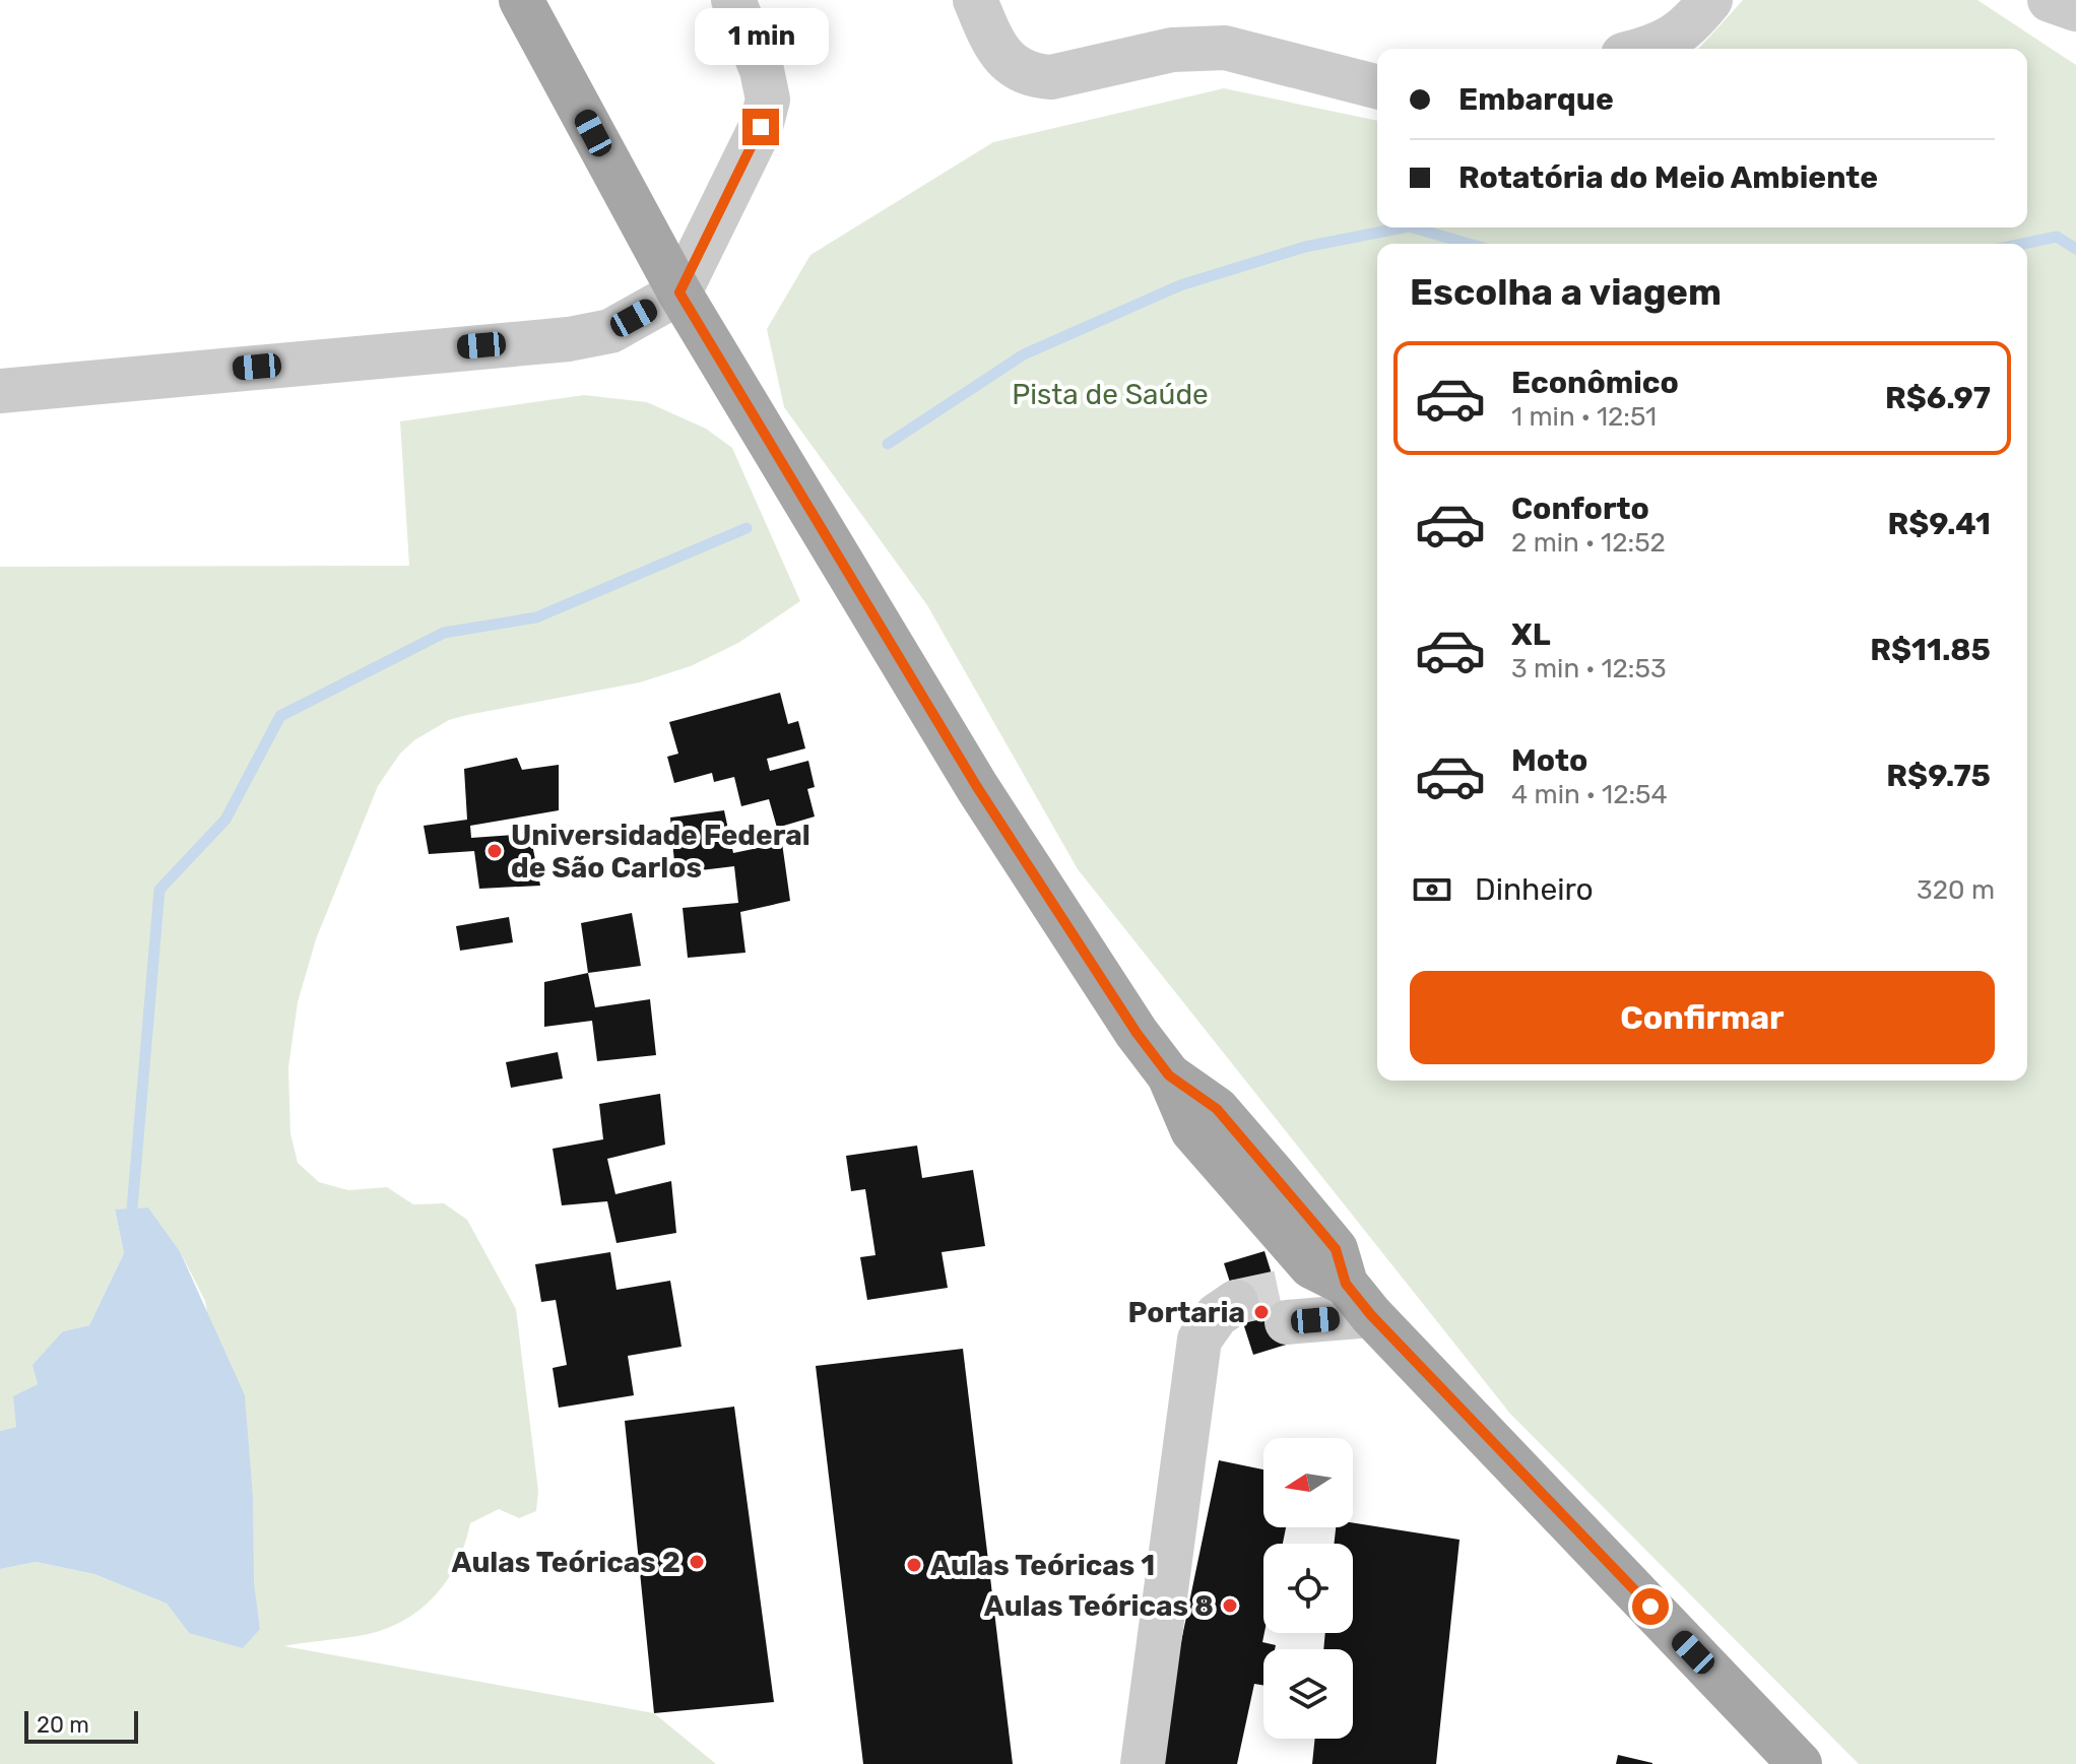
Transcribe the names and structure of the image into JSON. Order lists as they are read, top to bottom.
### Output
{
  "parks": ["Pista de Saúde"],
  "places": [
    "Universidade Federal de São Carlos",
    "Portaria",
    "Aulas Teóricas 2",
    "Aulas Teóricas 1",
    "Aulas Teóricas 8"
  ],
  "scale_bar": "20 m",
  "north": "left",
  "page": {
    "bubble": "1 min",
    "banner": ["Embarque", "Rotatória do Meio Ambiente"],
    "heading": "Escolha a viagem",
    "list": [
      {
        "name": "Econômico",
        "note": "1 min · 12:51",
        "value": "R$6.97"
      },
      {
        "name": "Conforto",
        "note": "2 min · 12:52",
        "value": "R$9.41"
      },
      {
        "name": "XL",
        "note": "3 min · 12:53",
        "value": "R$11.85"
      },
      {
        "name": "Moto",
        "note": "4 min · 12:54",
        "value": "R$9.75"
      }
    ],
    "pay": ["Dinheiro", "320 m"],
    "buttons": "Confirmar",
    "scale": "20 m"
  }
}
